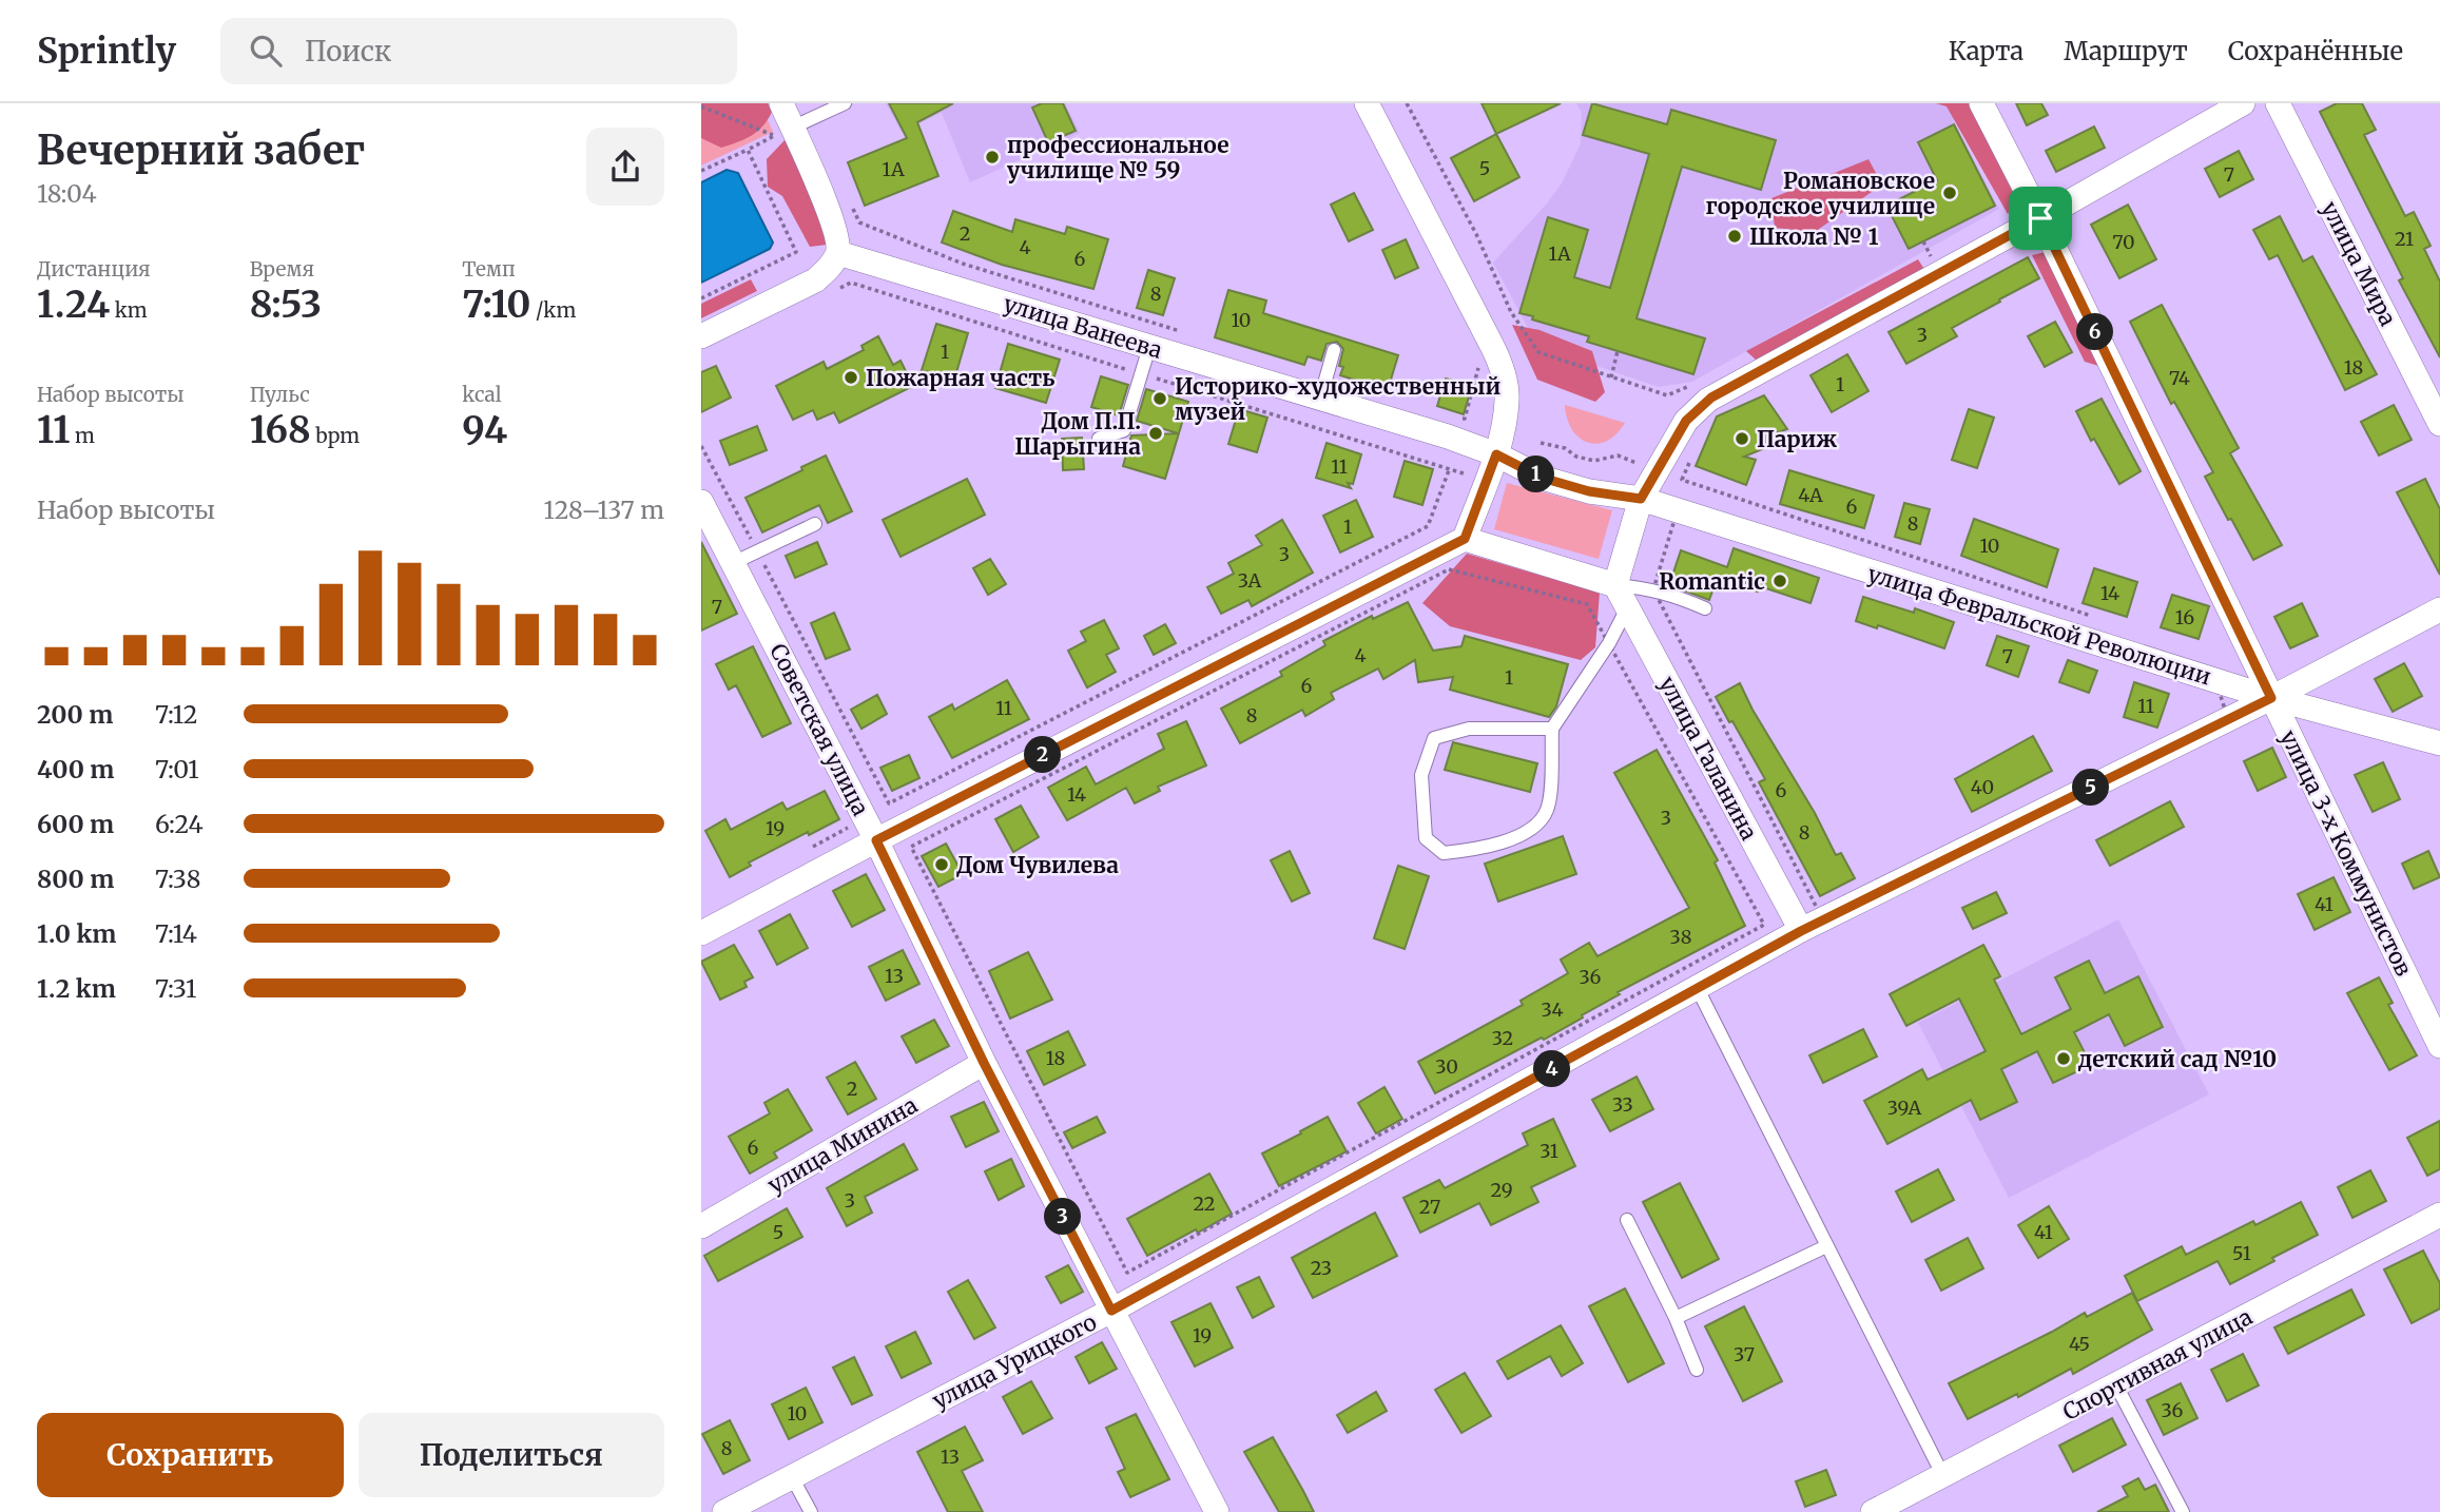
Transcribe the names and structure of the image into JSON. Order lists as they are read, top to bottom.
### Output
{
  "streets": {
    "street": [
      "улица Мира",
      "улица Ванеева",
      "улица Февральской Революции",
      "Советская улица",
      "улица Галанина",
      "улица 3-х Коммунистов",
      "улица Минина",
      "улица Урицкого",
      "Спортивная улица"
    ]
  },
  "crossings": [
    ["улица Ванеева", "улица Февральской Революции"],
    ["улица Февральской Революции", "улица 3-х Коммунистов"],
    ["улица Февральской Революции", "улица Урицкого"],
    ["Советская улица", "улица Минина"],
    ["Советская улица", "улица Урицкого"],
    ["улица Галанина", "улица Урицкого"],
    ["улица 3-х Коммунистов", "улица Урицкого"]
  ],
  "places": [
    "профессиональное училище № 59",
    "Романовское городское училище",
    "Школа № 1",
    "Пожарная часть",
    "Историко-художественный музей",
    "Дом П.П. Шарыгина",
    "Париж",
    "Romantic",
    "Дом Чувилева",
    "детский сад №10"
  ],
  "house_numbers": [
    "5",
    "1А",
    "7",
    "2",
    "21",
    "70",
    "4",
    "1А",
    "6",
    "8",
    "10",
    "3",
    "1",
    "18",
    "74",
    "1",
    "11",
    "4А",
    "6",
    "8",
    "1",
    "10",
    "3",
    "3А",
    "14",
    "7",
    "16",
    "4",
    "7",
    "1",
    "6",
    "11",
    "11",
    "8",
    "40",
    "6",
    "14",
    "3",
    "19",
    "8",
    "41",
    "38",
    "13",
    "36",
    "34",
    "32",
    "18",
    "30",
    "2",
    "33",
    "39А",
    "6",
    "31",
    "29",
    "3",
    "22",
    "27",
    "5",
    "41",
    "51",
    "23",
    "19",
    "45",
    "37",
    "36",
    "10",
    "8",
    "13"
  ],
  "page": {
    "header": "Sprintly",
    "search": "Поиск",
    "nav": ["Карта", "Маршрут", "Сохранённые"],
    "heading": ["Вечерний забег", "18:04"],
    "stats": [
      ["Дистанция", "1.24 km"],
      ["Время", "8:53"],
      ["Темп", "7:10 /km"],
      ["Набор высоты", "11 m"],
      ["Пульс", "168 bpm"],
      ["kcal", "94"]
    ],
    "pins": [
      "6",
      "1",
      "2",
      "5",
      "4",
      "3"
    ],
    "chart": ["Набор высоты", "128–137 m"],
    "list": [
      {
        "name": "200 m",
        "note": "7:12"
      },
      {
        "name": "400 m",
        "note": "7:01"
      },
      {
        "name": "600 m",
        "note": "6:24"
      },
      {
        "name": "800 m",
        "note": "7:38"
      },
      {
        "name": "1.0 km",
        "note": "7:14"
      },
      {
        "name": "1.2 km",
        "note": "7:31"
      }
    ],
    "buttons": ["Сохранить", "Поделиться"]
  }
}
